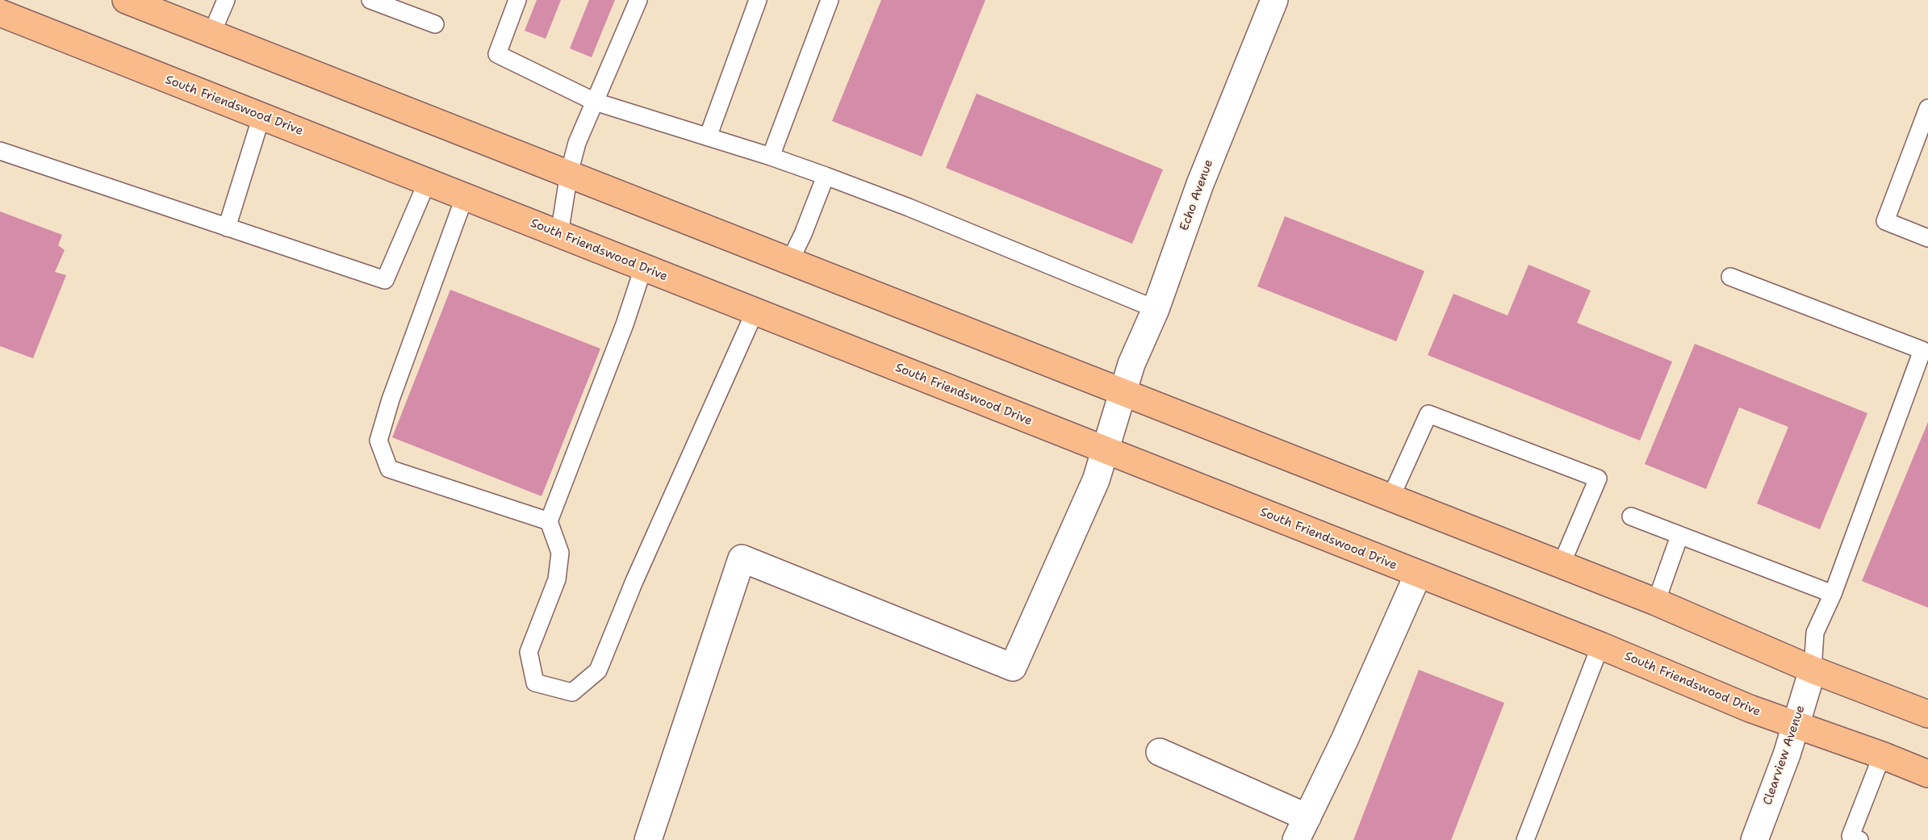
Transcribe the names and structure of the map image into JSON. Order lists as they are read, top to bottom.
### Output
{
  "streets": {
    "main road": ["South Friendswood Drive"],
    "street": ["Echo Avenue", "Clearview Avenue"]
  },
  "crossings": [
    ["South Friendswood Drive", "Echo Avenue"],
    ["South Friendswood Drive", "Clearview Avenue"]
  ]
}
